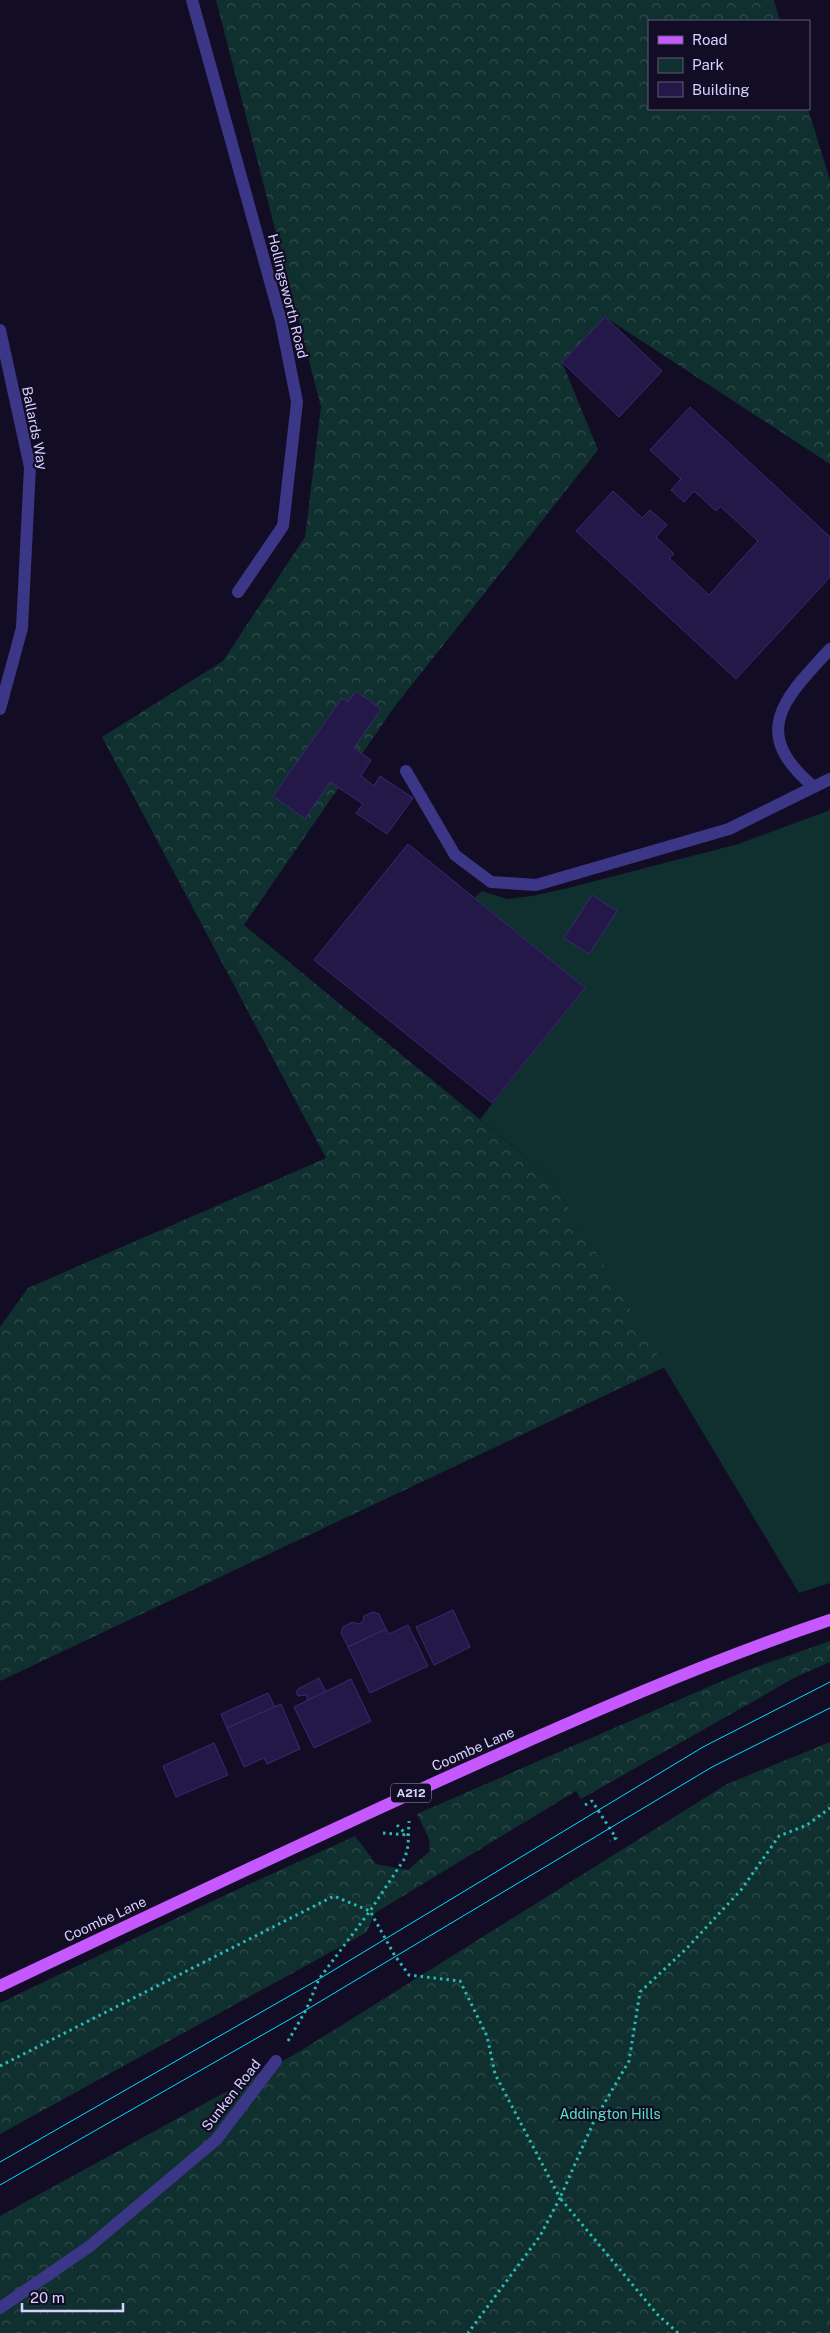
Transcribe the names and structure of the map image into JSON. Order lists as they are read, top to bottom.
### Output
{
  "streets": {
    "main road": ["Coombe Lane", "A212"],
    "street": ["Hollingsworth Road", "Ballards Way", "Sunken Road"]
  },
  "parks": ["Addington Hills"],
  "legend": ["Road", "Park", "Building"],
  "scale_bar": "20 m"
}
